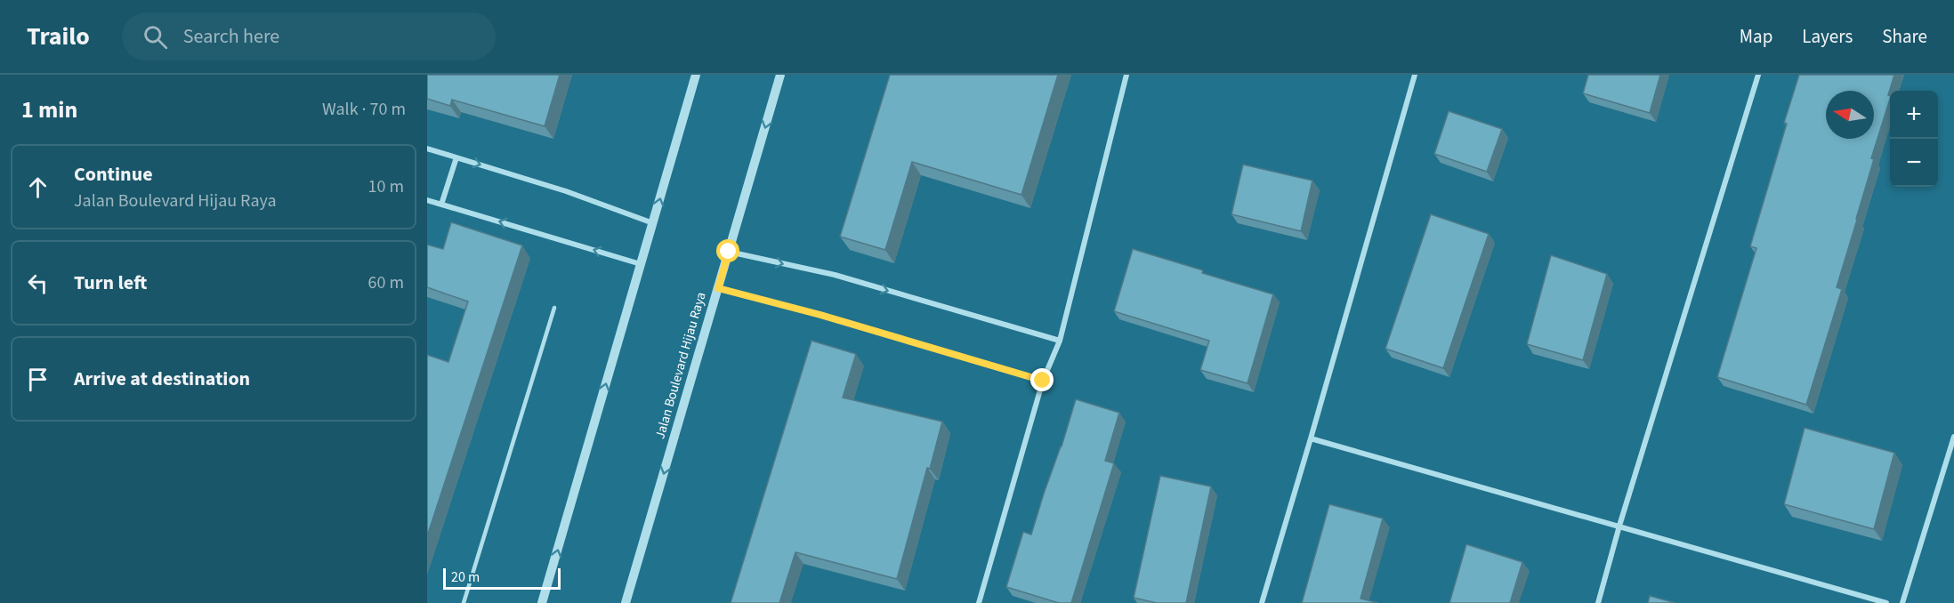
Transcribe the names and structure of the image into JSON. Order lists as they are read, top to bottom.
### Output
{
  "streets": {
    "street": ["Jalan Boulevard Hijau Raya"]
  },
  "scale_bar": "20 m",
  "north": "left",
  "page": {
    "header": "Trailo",
    "search": "Search here",
    "nav": ["Map", "Layers", "Share"],
    "heading": ["1 min", "Walk · 70 m"],
    "map_buttons": ["+", "−"],
    "list": [
      ["Continue", "Jalan Boulevard Hijau Raya", "10 m"],
      ["Turn left", "60 m"],
      "Arrive at destination"
    ],
    "scale": "20 m"
  }
}
